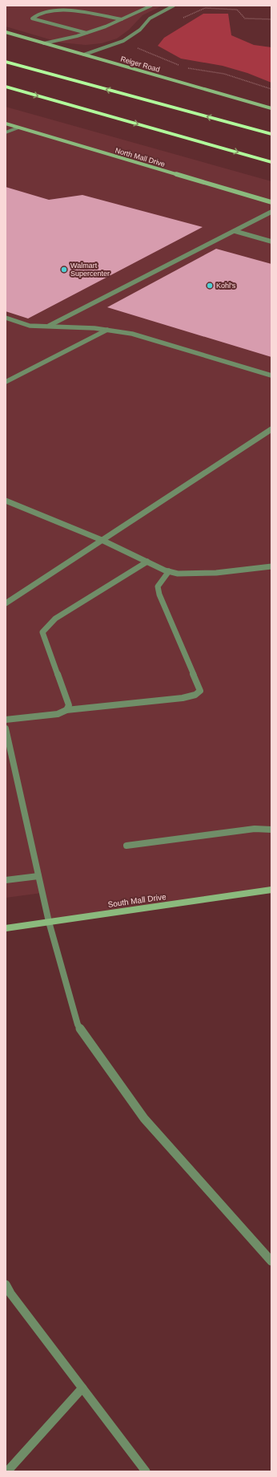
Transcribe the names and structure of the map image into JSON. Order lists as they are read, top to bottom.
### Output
{
  "streets": {
    "street": ["Reiger Road", "North Mall Drive", "South Mall Drive"]
  },
  "places": ["Walmart Supercenter", "Kohl's"]
}
